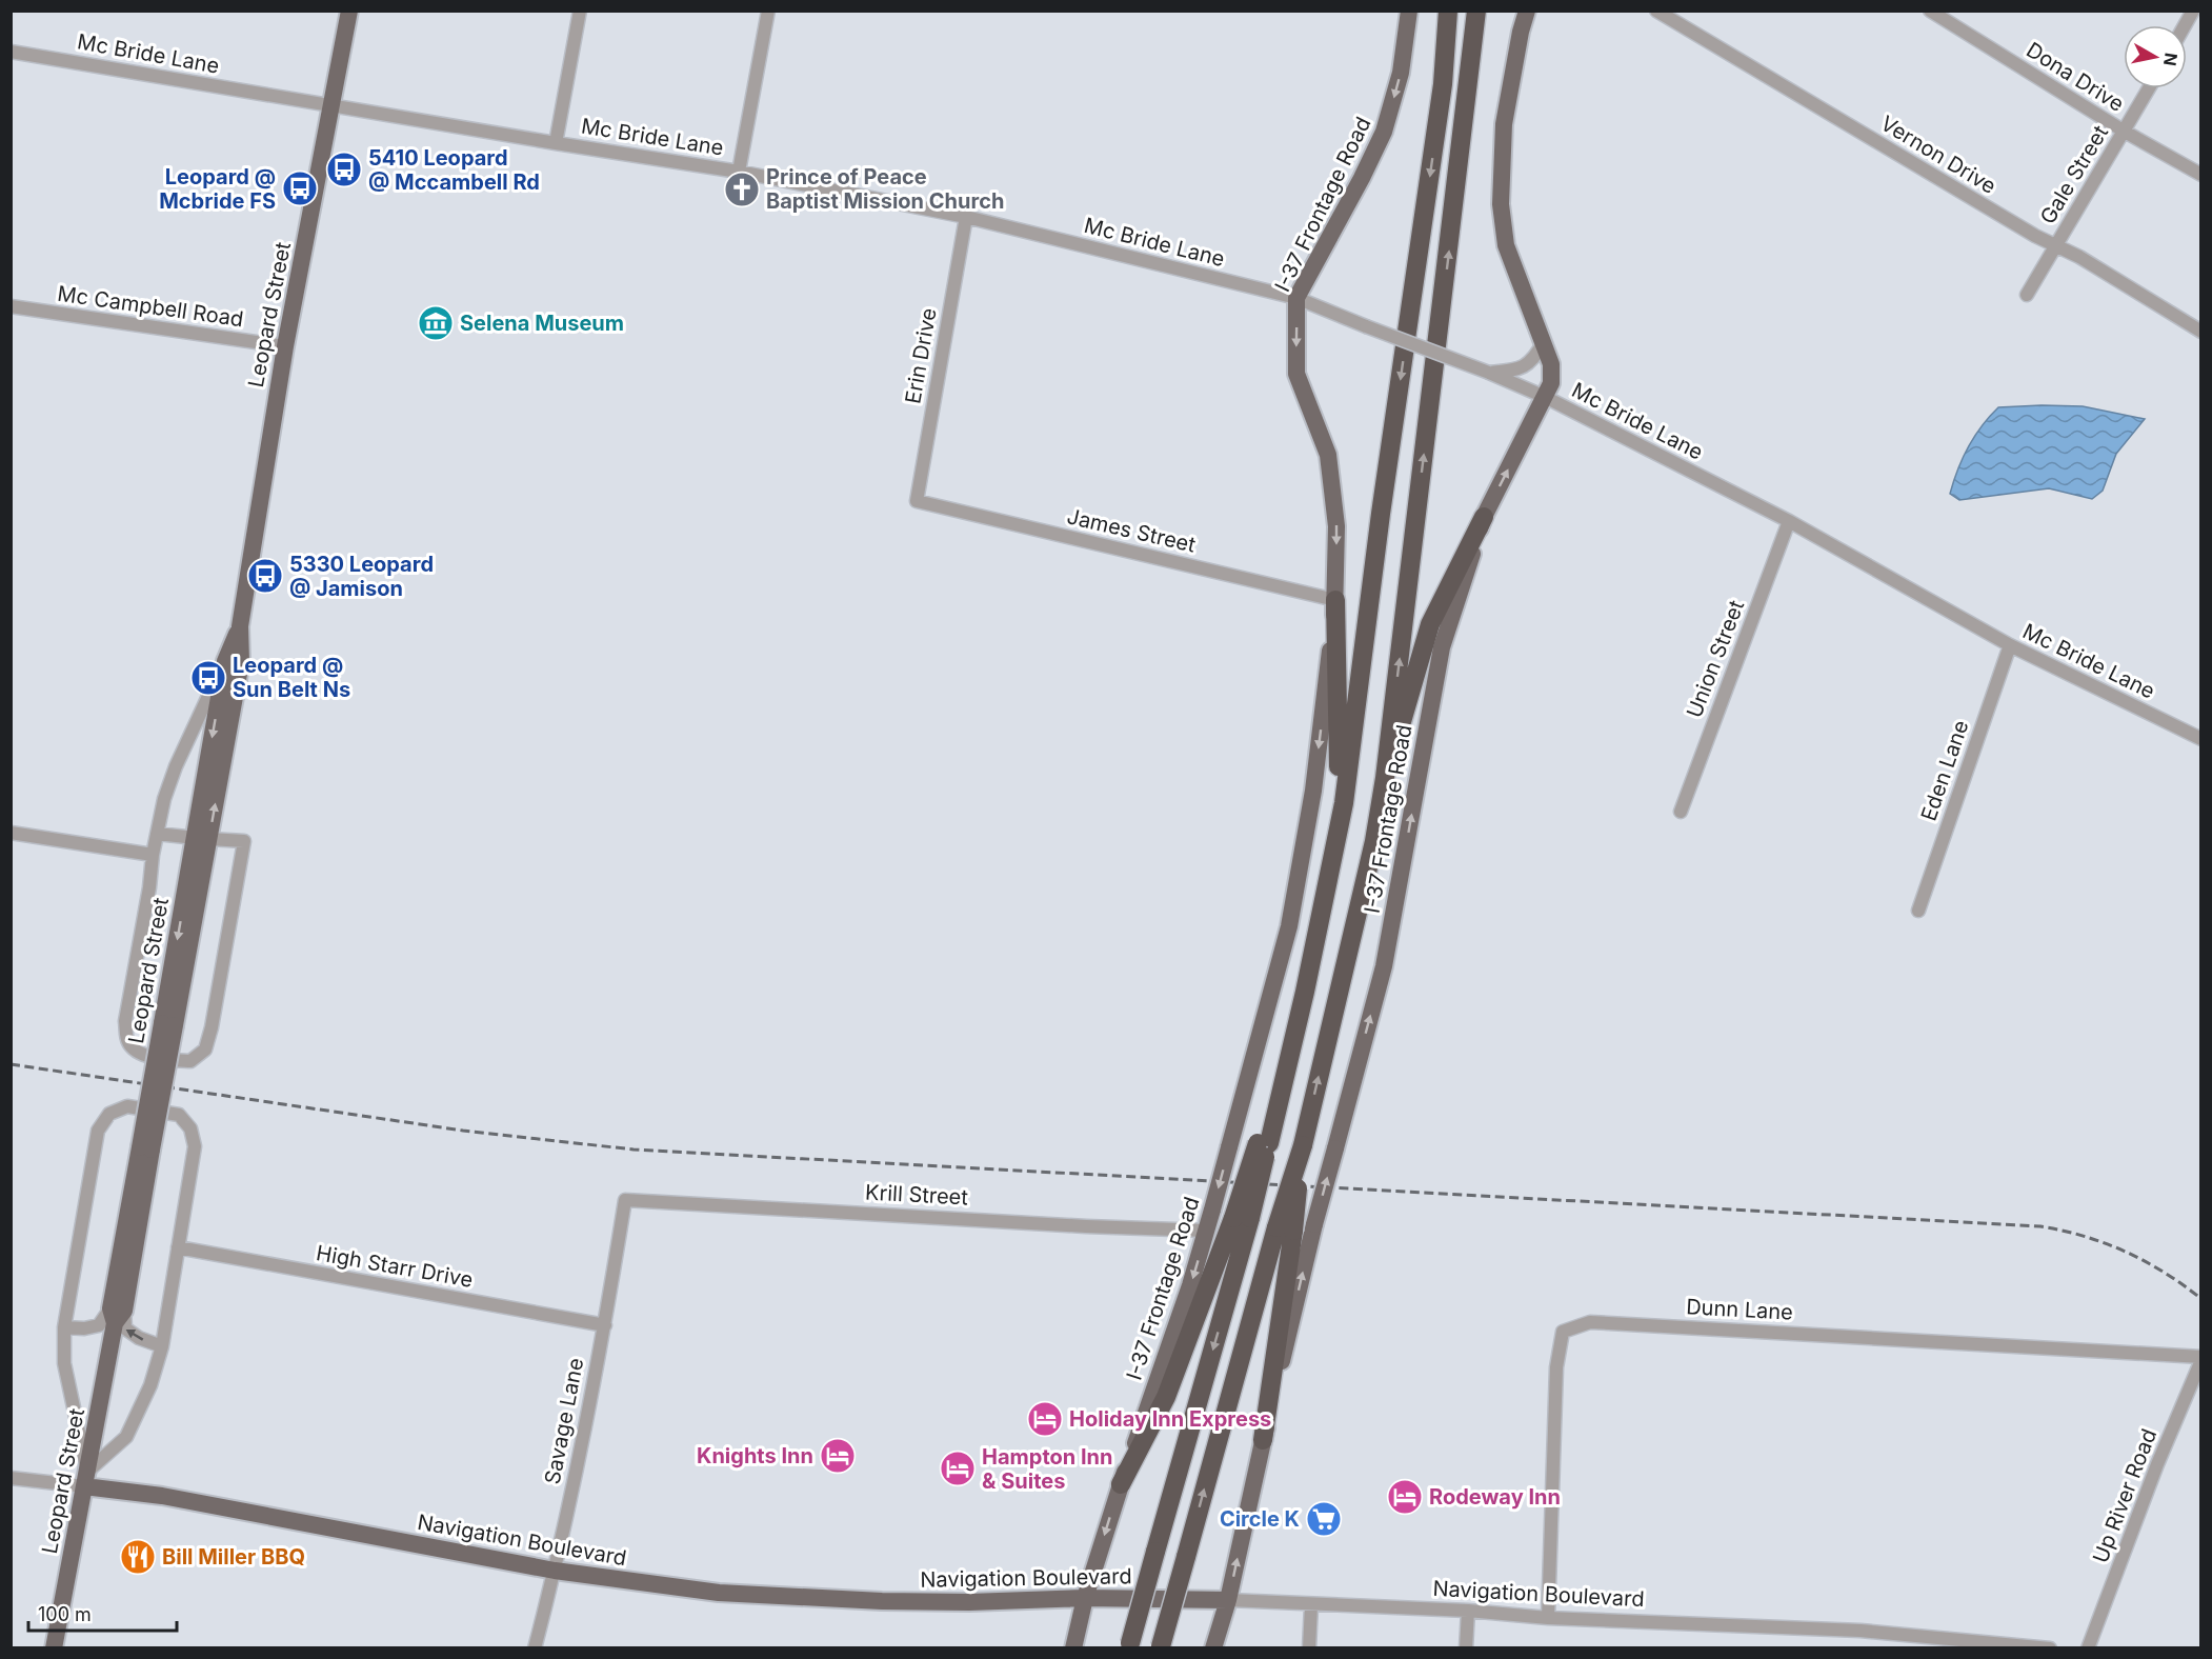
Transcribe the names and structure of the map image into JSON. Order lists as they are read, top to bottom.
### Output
{
  "streets": {
    "main road": ["I-37 Frontage Road", "Leopard Street", "Navigation Boulevard"],
    "street": [
      "Mc Bride Lane",
      "Dona Drive",
      "Vernon Drive",
      "Gale Street",
      "Mc Campbell Road",
      "Erin Drive",
      "James Street",
      "Union Street",
      "Eden Lane",
      "Krill Street",
      "High Starr Drive",
      "Dunn Lane",
      "Savage Lane",
      "Up River Road"
    ]
  },
  "crossings": [
    ["Mc Bride Lane", "I-37 Frontage Road"],
    ["Mc Bride Lane", "Leopard Street"],
    ["Mc Bride Lane", "Erin Drive"],
    ["Mc Bride Lane", "Union Street"],
    ["Mc Bride Lane", "Eden Lane"],
    ["Dona Drive", "Gale Street"],
    ["Vernon Drive", "Gale Street"],
    ["I-37 Frontage Road", "James Street"],
    ["I-37 Frontage Road", "Krill Street"],
    ["I-37 Frontage Road", "Navigation Boulevard"],
    ["Mc Campbell Road", "Leopard Street"],
    ["Leopard Street", "Navigation Boulevard"],
    ["Erin Drive", "James Street"],
    ["Krill Street", "Savage Lane"],
    ["High Starr Drive", "Savage Lane"],
    ["Dunn Lane", "Up River Road"],
    ["Dunn Lane", "Navigation Boulevard"],
    ["Savage Lane", "Navigation Boulevard"]
  ],
  "places": {
    "bus stop": [
      "5410 Leopard @ Mccambell Rd",
      "Leopard @ Mcbride FS",
      "5330 Leopard @ Jamison",
      "Leopard @ Sun Belt Ns"
    ],
    "church": ["Prince of Peace Baptist Mission Church"],
    "museum": ["Selena Museum"],
    "hotel": [
      "Holiday Inn Express",
      "Knights Inn",
      "Hampton Inn & Suites",
      "Rodeway Inn"
    ],
    "supermarket": ["Circle K"],
    "restaurant": ["Bill Miller BBQ"]
  },
  "scale_bar": "100 m",
  "north": "right"
}
